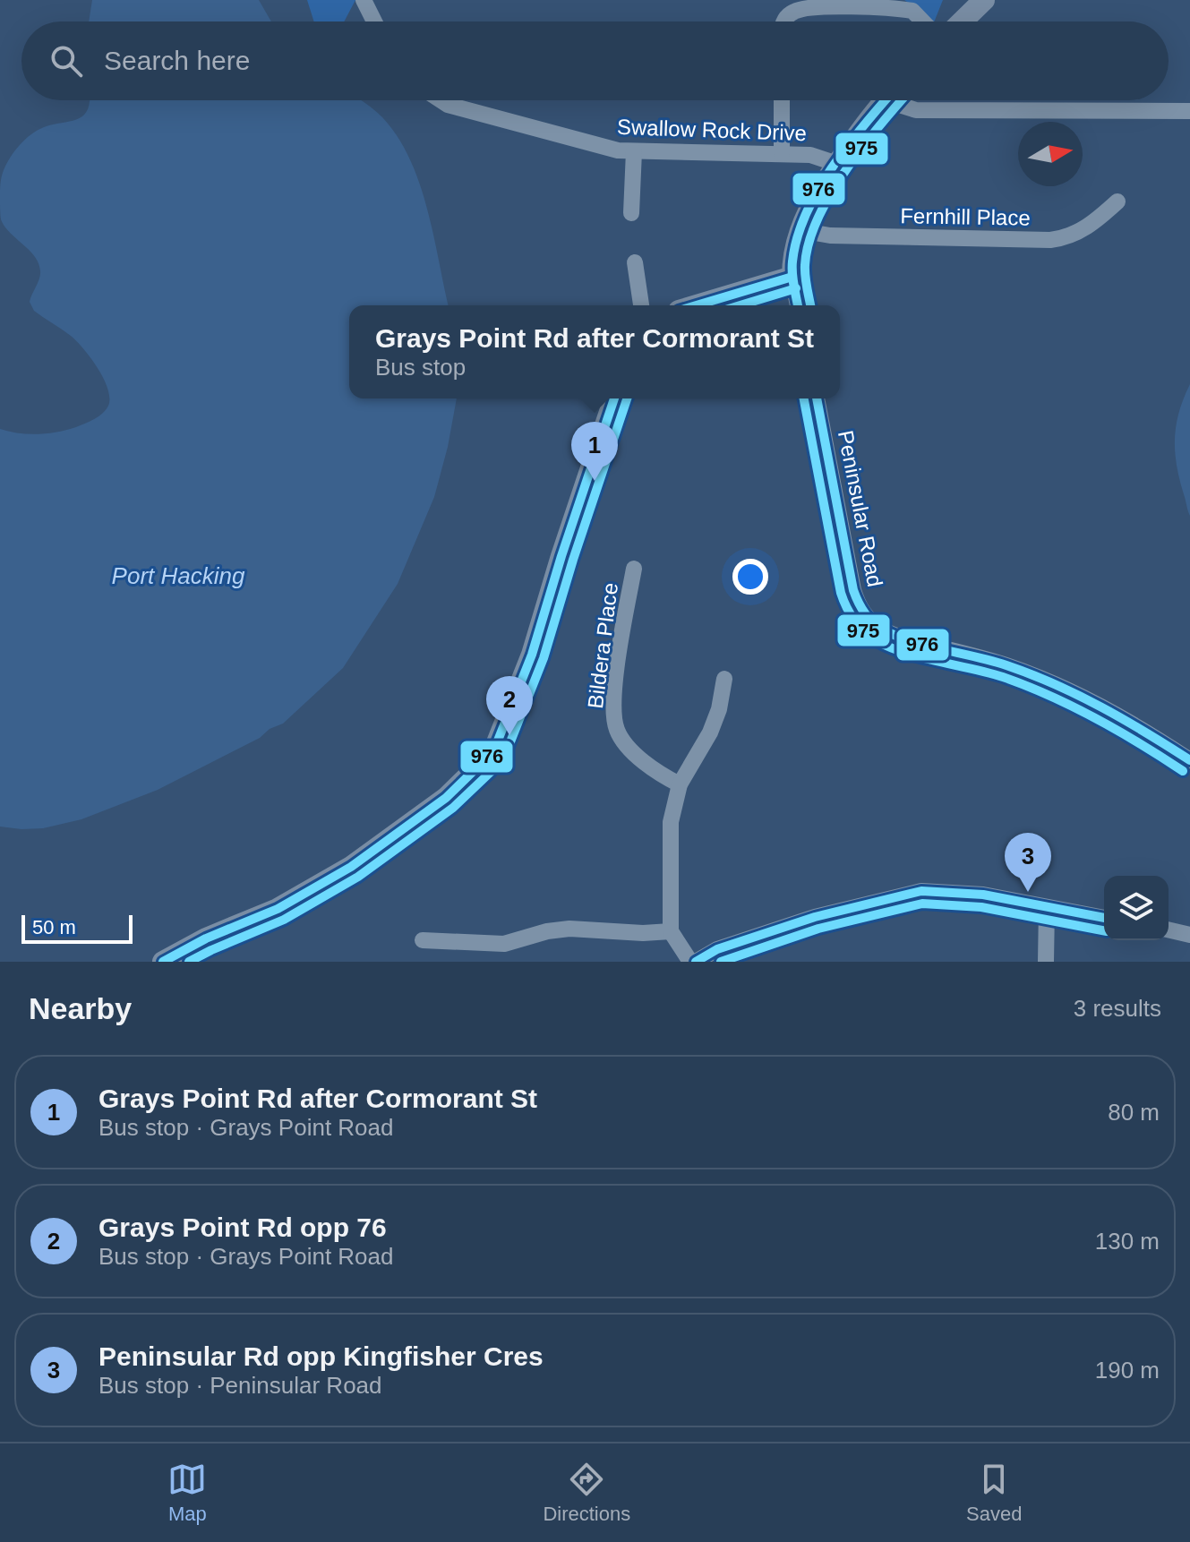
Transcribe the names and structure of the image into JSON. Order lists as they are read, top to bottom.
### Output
{
  "streets": {
    "street": [
      "Swallow Rock Drive",
      "Fernhill Place",
      "Peninsular Road",
      "Bildera Place"
    ]
  },
  "water": ["Port Hacking"],
  "lines": ["transit line 976", "transit line 975"],
  "scale_bar": "50 m",
  "north": "right",
  "page": {
    "search": "Search here",
    "popup": ["Grays Point Rd after Cormorant St", "Bus stop"],
    "pins": ["1", "2", "3"],
    "scale": "50 m",
    "heading": ["Nearby", "3 results"],
    "list": [
      {
        "mark": "1",
        "name": "Grays Point Rd after Cormorant St",
        "note": "Bus stop · Grays Point Road",
        "value": "80 m"
      },
      {
        "mark": "2",
        "name": "Grays Point Rd opp 76",
        "note": "Bus stop · Grays Point Road",
        "value": "130 m"
      },
      {
        "mark": "3",
        "name": "Peninsular Rd opp Kingfisher Cres",
        "note": "Bus stop · Peninsular Road",
        "value": "190 m"
      }
    ],
    "nav": ["Map", "Directions", "Saved"]
  }
}
